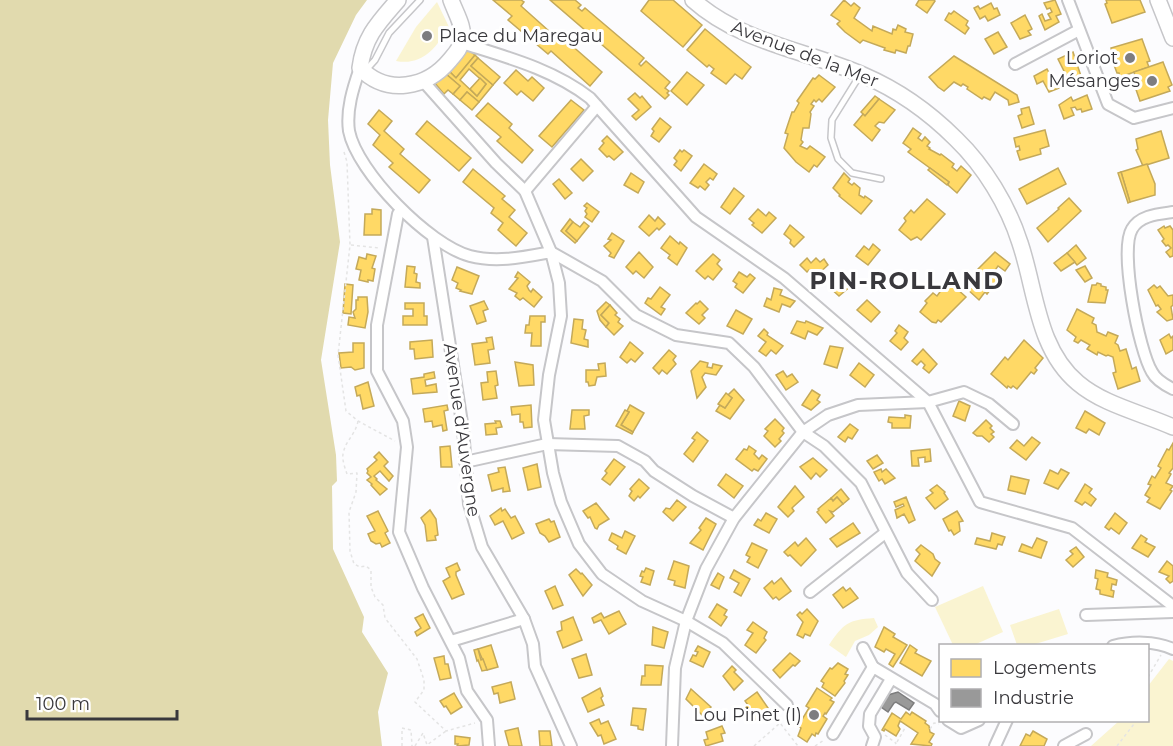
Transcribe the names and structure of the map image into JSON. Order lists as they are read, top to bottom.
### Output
{
  "streets": {
    "street": ["Avenue de la Mer", "Avenue d'Auvergne"]
  },
  "districts": ["PIN-ROLLAND"],
  "places": [
    "Place du Maregau",
    "Loriot",
    "Mésanges",
    "Lou Pinet (I)"
  ],
  "legend": ["Logements", "Industrie"],
  "scale_bar": "100 m"
}
